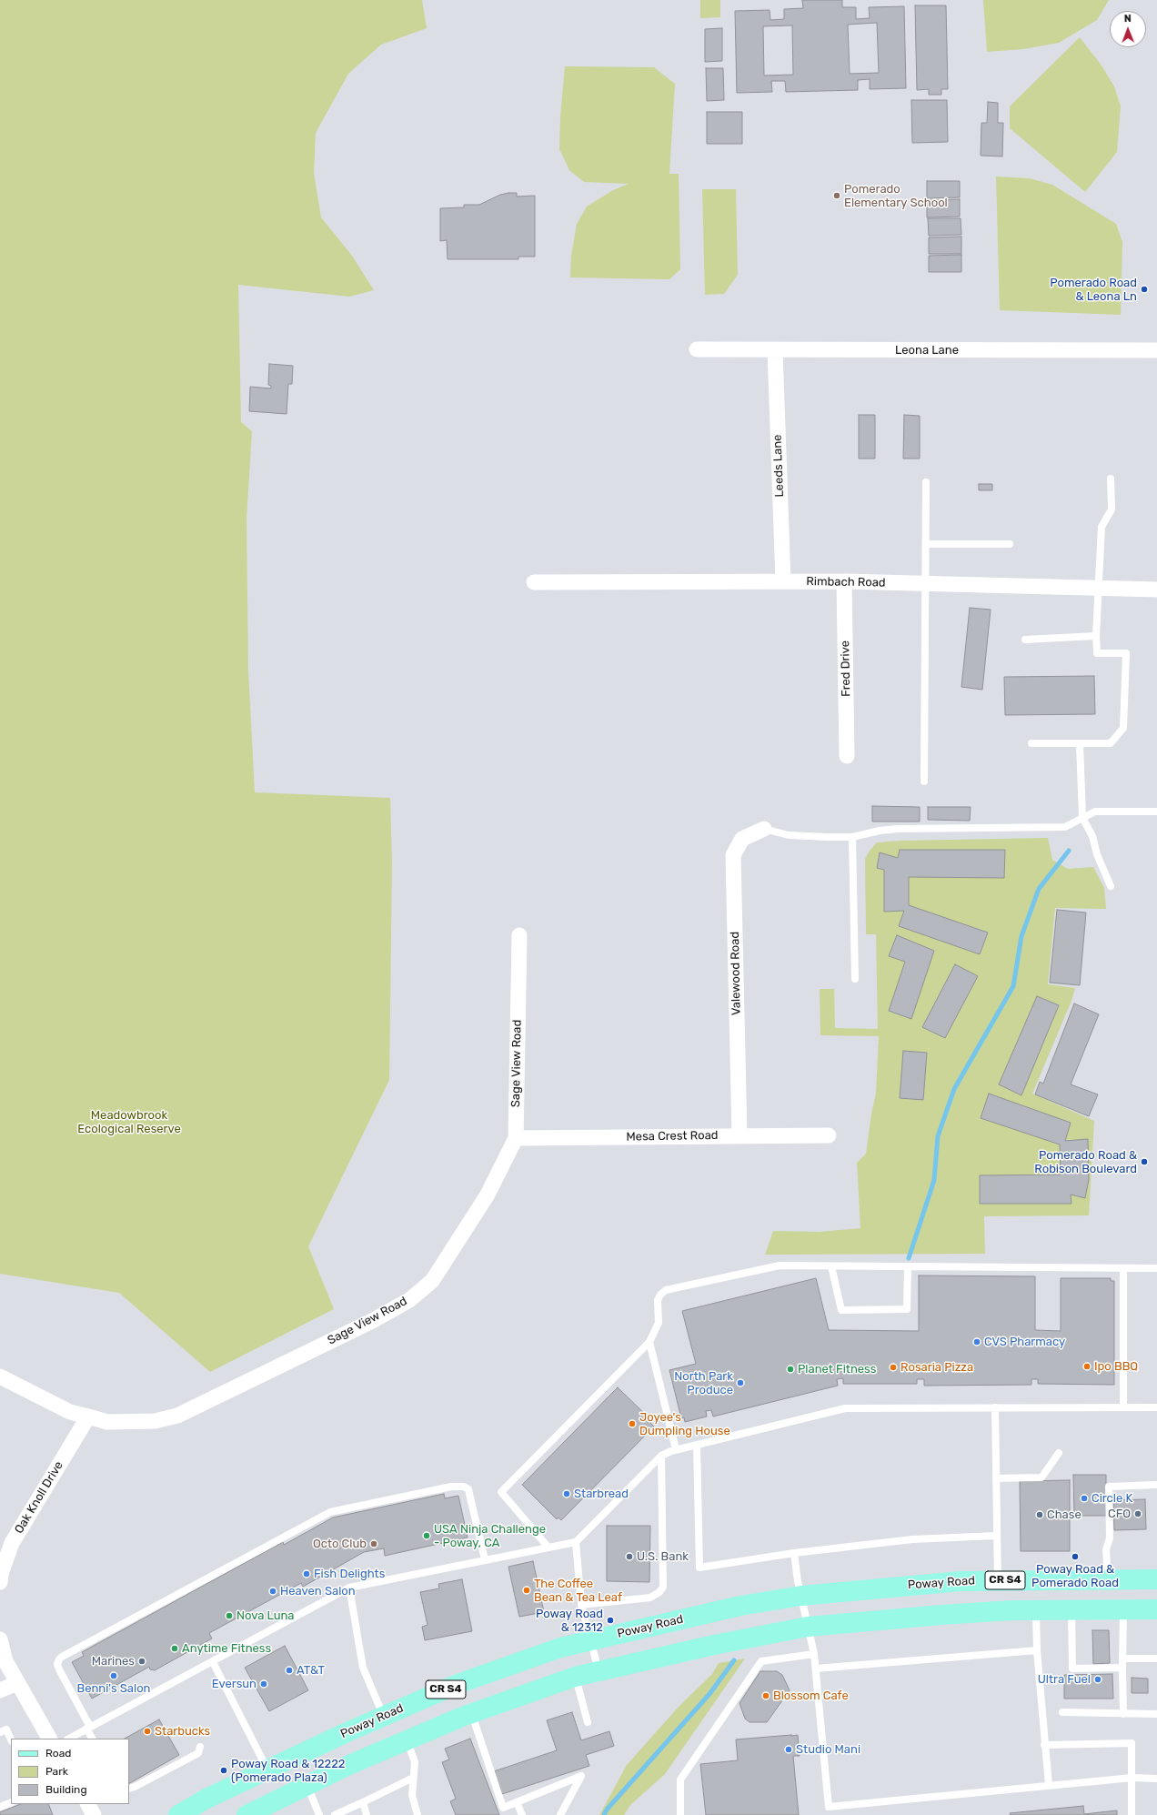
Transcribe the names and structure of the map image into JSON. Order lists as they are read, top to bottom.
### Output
{
  "streets": {
    "main road": ["CR S4", "Poway Road"],
    "street": [
      "Leona Lane",
      "Leeds Lane",
      "Rimbach Road",
      "Fred Drive",
      "Valewood Road",
      "Sage View Road",
      "Mesa Crest Road",
      "Oak Knoll Drive"
    ]
  },
  "crossings": [
    ["Leona Lane", "Leeds Lane"],
    ["Leeds Lane", "Rimbach Road"],
    ["Rimbach Road", "Fred Drive"],
    ["Valewood Road", "Mesa Crest Road"],
    ["Sage View Road", "Mesa Crest Road"],
    ["Sage View Road", "Oak Knoll Drive"]
  ],
  "parks": ["Meadowbrook Ecological Reserve"],
  "places": [
    "Pomerado Elementary School",
    "Pomerado Road & Leona Ln",
    "Pomerado Road & Robison Boulevard",
    "CVS Pharmacy",
    "Ipo BBQ",
    "Rosaria Pizza",
    "Planet Fitness",
    "North Park Produce",
    "Joyee's Dumpling House",
    "Starbread",
    "Circle K",
    "CFO",
    "Chase",
    "USA Ninja Challenge - Poway, CA",
    "Octo Club",
    "U.S. Bank",
    "Poway Road & Pomerado Road",
    "Fish Delights",
    "The Coffee Bean & Tea Leaf",
    "Heaven Salon",
    "Nova Luna",
    "Poway Road & 12312",
    "Anytime Fitness",
    "Marines",
    "AT&T",
    "Benni's Salon",
    "Ultra Fuel",
    "Eversun",
    "Blossom Cafe",
    "Starbucks",
    "Studio Mani",
    "Poway Road & 12222 (Pomerado Plaza)"
  ],
  "legend": ["Road", "Park", "Building"],
  "north": "top"
}
